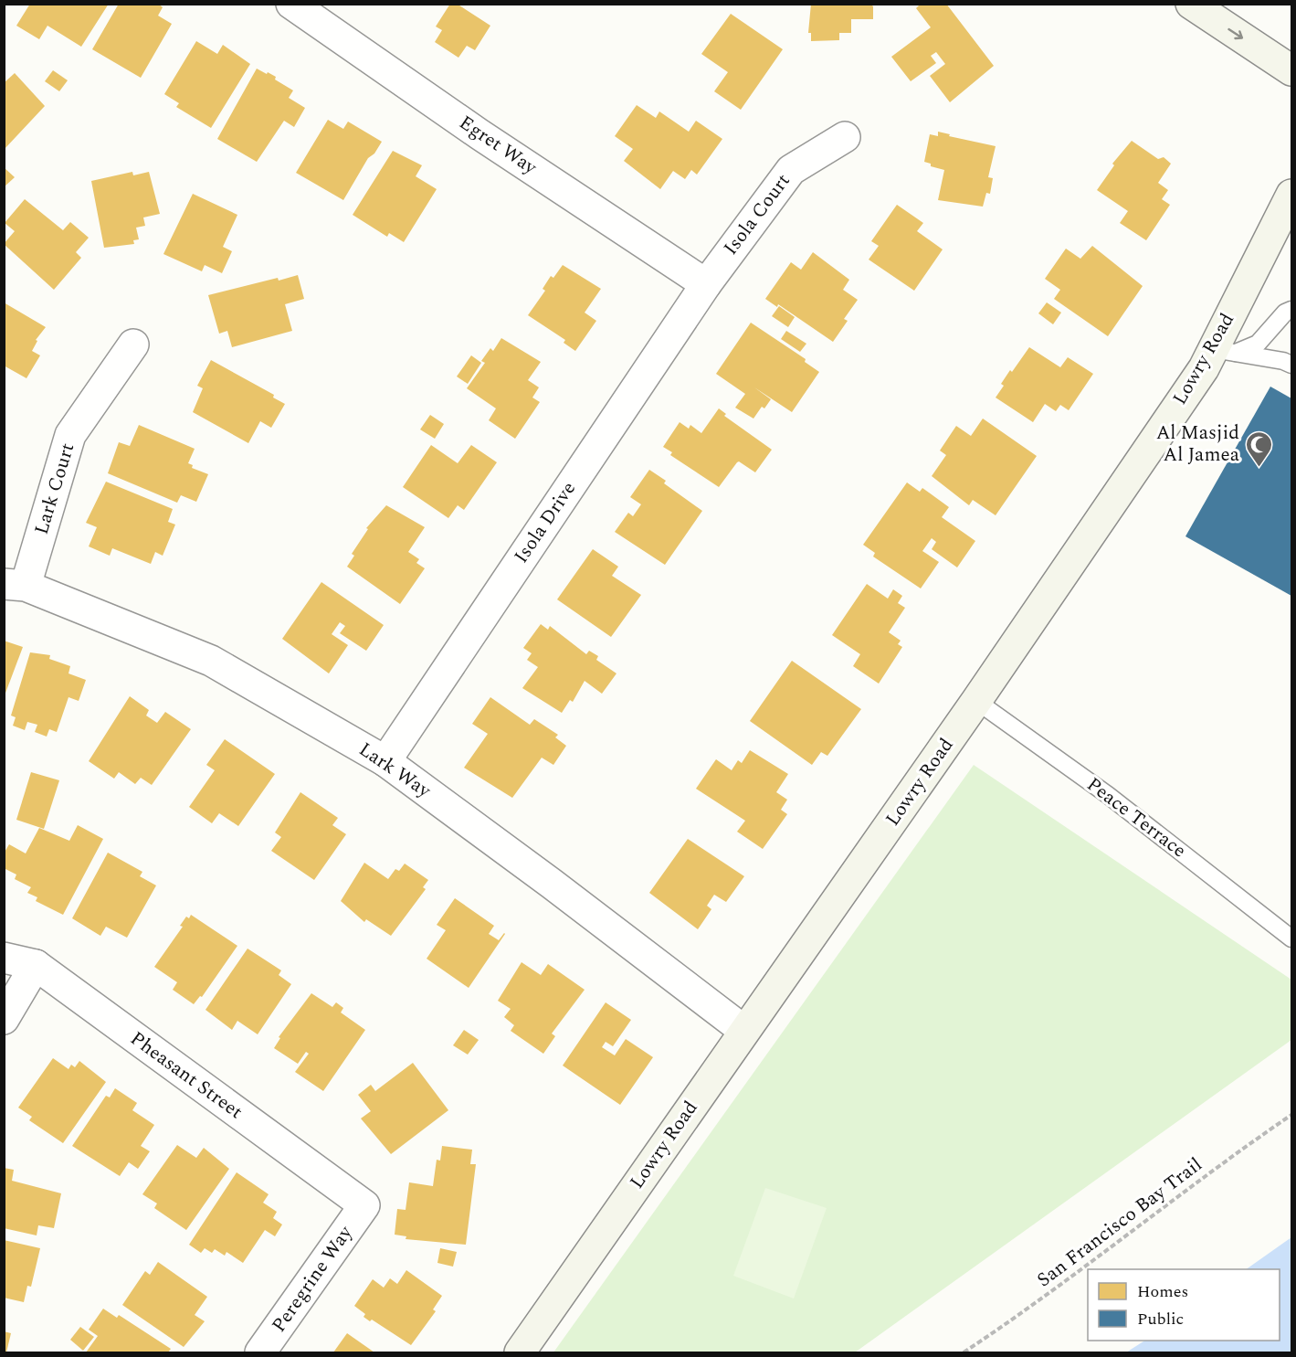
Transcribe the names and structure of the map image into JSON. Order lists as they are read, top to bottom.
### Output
{
  "streets": {
    "street": [
      "Egret Way",
      "Isola Court",
      "Lowry Road",
      "Lark Court",
      "Isola Drive",
      "Lark Way",
      "Pheasant Street",
      "Peregrine Way"
    ],
    "lane": ["Peace Terrace"],
    "path": ["San Francisco Bay Trail"]
  },
  "crossings": [
    ["Egret Way", "Isola Court"],
    ["Egret Way", "Isola Drive"],
    ["Isola Court", "Isola Drive"],
    ["Lowry Road", "Lark Way"],
    ["Lowry Road", "Peace Terrace"],
    ["Lark Court", "Lark Way"],
    ["Isola Drive", "Lark Way"],
    ["Pheasant Street", "Peregrine Way"]
  ],
  "places": {
    "mosque": ["Al Masjid Al Jamea"]
  },
  "legend": ["Homes", "Public"]
}
